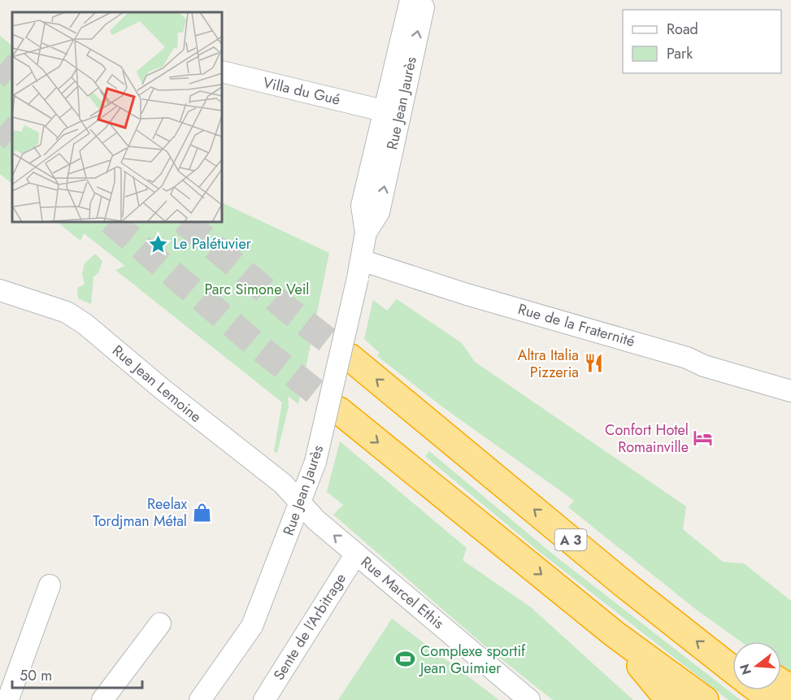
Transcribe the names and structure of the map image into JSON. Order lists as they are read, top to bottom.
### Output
{
  "streets": {
    "highway": ["A 3"],
    "street": [
      "Villa du Gué",
      "Rue Jean Jaurès",
      "Rue de la Fraternité",
      "Rue Jean Lemoine",
      "Rue Marcel Ethis",
      "Sente de l'Arbitrage"
    ]
  },
  "crossings": [
    ["Villa du Gué", "Rue Jean Jaurès"],
    ["Rue Jean Jaurès", "Rue de la Fraternité"],
    ["Rue Jean Jaurès", "Rue Jean Lemoine"],
    ["Rue Jean Jaurès", "Rue Marcel Ethis"],
    ["Rue Jean Lemoine", "Rue Marcel Ethis"],
    ["Rue Marcel Ethis", "Sente de l'Arbitrage"]
  ],
  "parks": ["Parc Simone Veil"],
  "places": {
    "place": ["Le Palétuvier"],
    "restaurant": ["Altra Italia Pizzeria"],
    "hotel": ["Confort Hotel Romainville"],
    "shop": ["Reelax Tordjman Métal"],
    "sports": ["Complexe sportif Jean Guimier"]
  },
  "legend": ["Road", "Park"],
  "scale_bar": "50 m",
  "north": "left"
}
